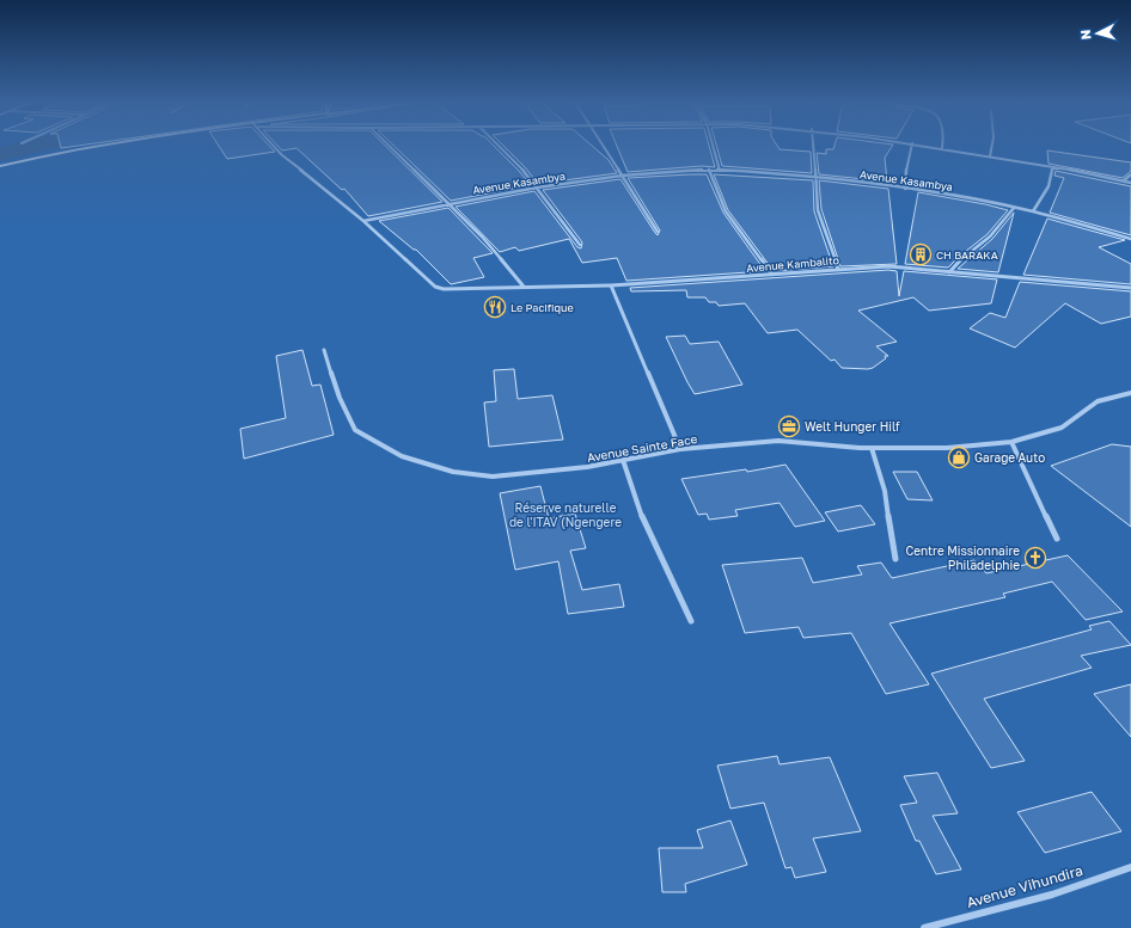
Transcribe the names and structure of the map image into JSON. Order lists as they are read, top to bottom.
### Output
{
  "streets": {
    "street": [
      "Avenue Kasambya",
      "Avenue Kambalito",
      "Avenue Sainte Face",
      "Avenue Vihundira"
    ]
  },
  "crossings": [
    ["Avenue Kasambya", "Avenue Kambalito"]
  ],
  "parks": ["Réserve naturelle de l'ITAV (Ngengere"],
  "places": {
    "building": ["CH BARAKA"],
    "restaurant": ["Le Pacifique"],
    "office": ["Welt Hunger Hilf"],
    "shop": ["Garage Auto"],
    "church": ["Centre Missionnaire Philadelphie"]
  },
  "north": "left"
}
